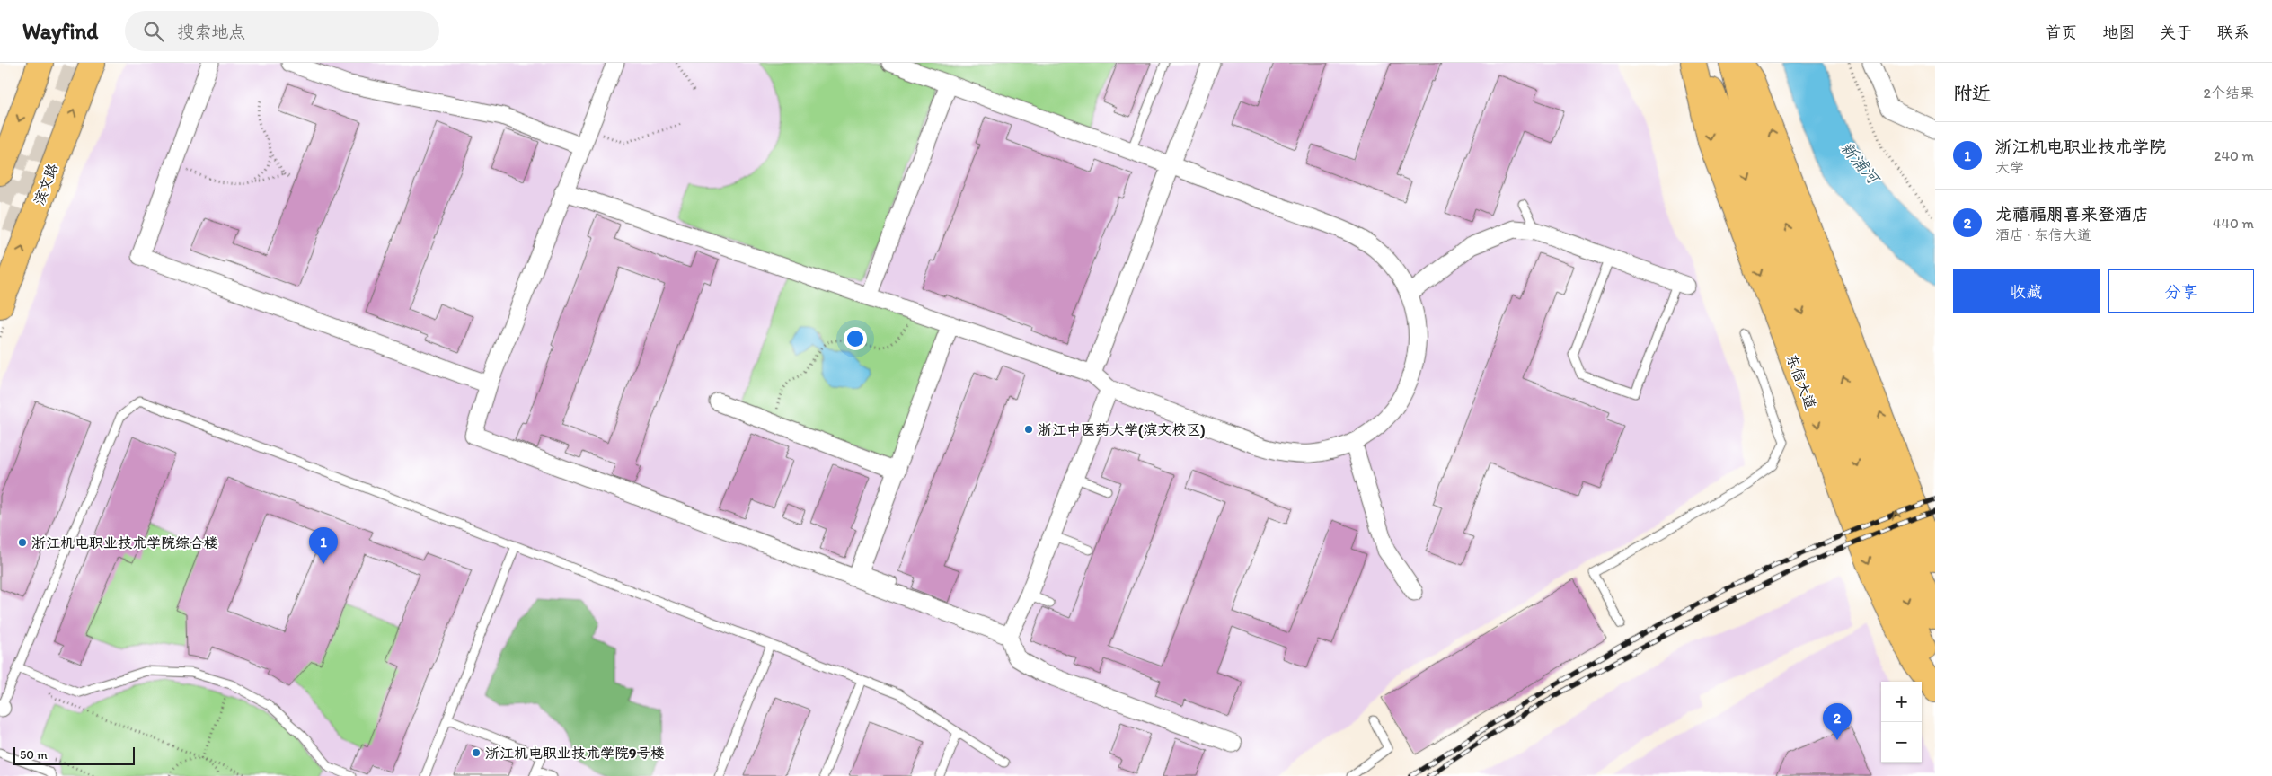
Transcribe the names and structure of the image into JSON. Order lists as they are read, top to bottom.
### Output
{
  "streets": {
    "main road": ["滨文路", "东信大道"]
  },
  "water": ["新浦河"],
  "places": ["浙江中医药大学(滨文校区)", "浙江机电职业技术学院综合楼", "浙江机电职业技术学院9号楼"],
  "scale_bar": "50 m",
  "page": {
    "header": "Wayfind",
    "search": "搜索地点",
    "nav": [
      "首页",
      "地图",
      "关于",
      "联系"
    ],
    "heading": ["附近", "2个结果"],
    "list": [
      {
        "mark": "1",
        "name": "浙江机电职业技术学院",
        "note": "大学",
        "value": "240 m"
      },
      {
        "mark": "2",
        "name": "龙禧福朋喜来登酒店",
        "note": "酒店 · 东信大道",
        "value": "440 m"
      }
    ],
    "buttons": ["收藏", "分享"],
    "pins": ["1", "2"],
    "map_buttons": ["+", "−"],
    "scale": "50 m"
  }
}
